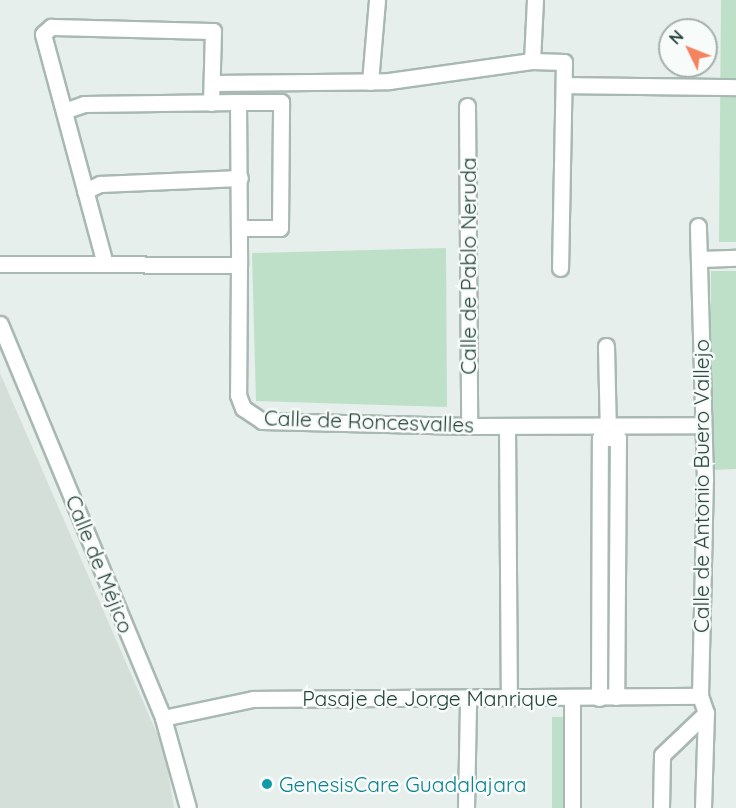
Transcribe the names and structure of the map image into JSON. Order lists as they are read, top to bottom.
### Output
{
  "streets": {
    "street": [
      "Calle de Pablo Neruda",
      "Calle de Roncesvalles",
      "Calle de Antonio Buero Vallejo",
      "Calle de Méjico",
      "Pasaje de Jorge Manrique"
    ]
  },
  "crossings": [
    ["Calle de Pablo Neruda", "Calle de Roncesvalles"],
    ["Calle de Roncesvalles", "Calle de Antonio Buero Vallejo"],
    ["Calle de Antonio Buero Vallejo", "Pasaje de Jorge Manrique"],
    ["Calle de Méjico", "Pasaje de Jorge Manrique"]
  ],
  "places": ["GenesisCare Guadalajara"],
  "north": "top left"
}
